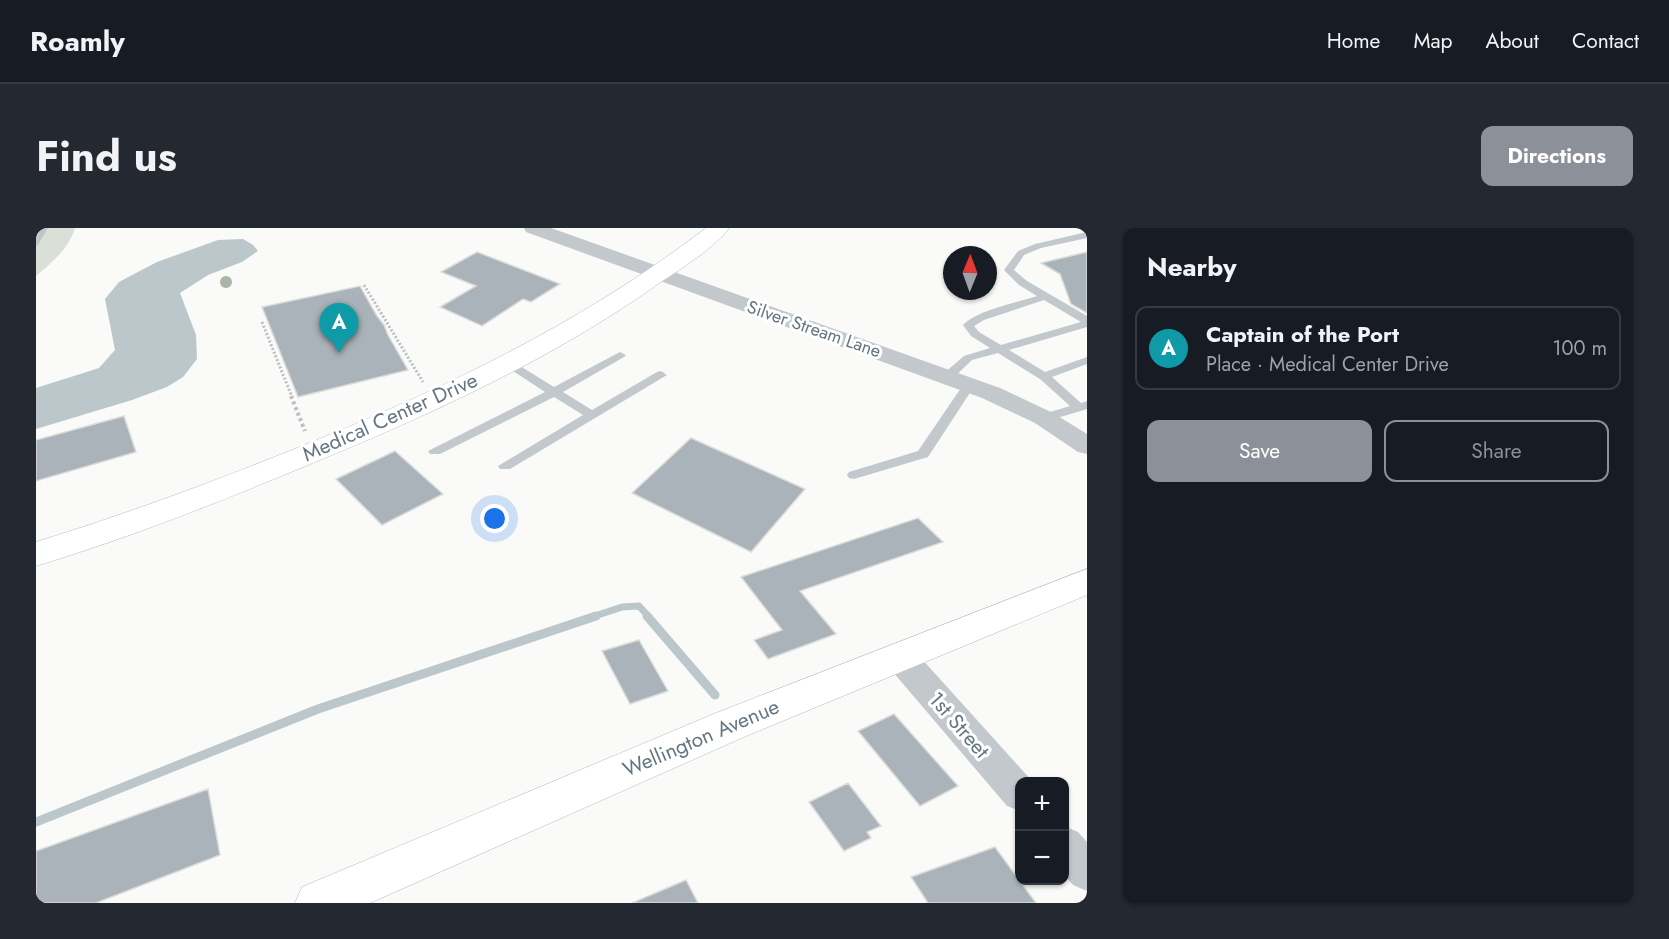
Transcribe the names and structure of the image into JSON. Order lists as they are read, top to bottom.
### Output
{
  "streets": {
    "street": [
      "Silver Stream Lane",
      "Medical Center Drive",
      "1st Street",
      "Wellington Avenue"
    ]
  },
  "crossings": [
    ["Silver Stream Lane", "Medical Center Drive"],
    ["1st Street", "Wellington Avenue"]
  ],
  "north": "top",
  "page": {
    "header": "Roamly",
    "nav": [
      "Home",
      "Map",
      "About",
      "Contact"
    ],
    "title": "Find us",
    "buttons": [
      "Directions",
      ["Save", "Share"]
    ],
    "heading": "Nearby",
    "pins": "A",
    "list": [
      {
        "mark": "A",
        "name": "Captain of the Port",
        "note": "Place · Medical Center Drive",
        "value": "100 m"
      }
    ],
    "map_buttons": ["+", "−"]
  }
}
